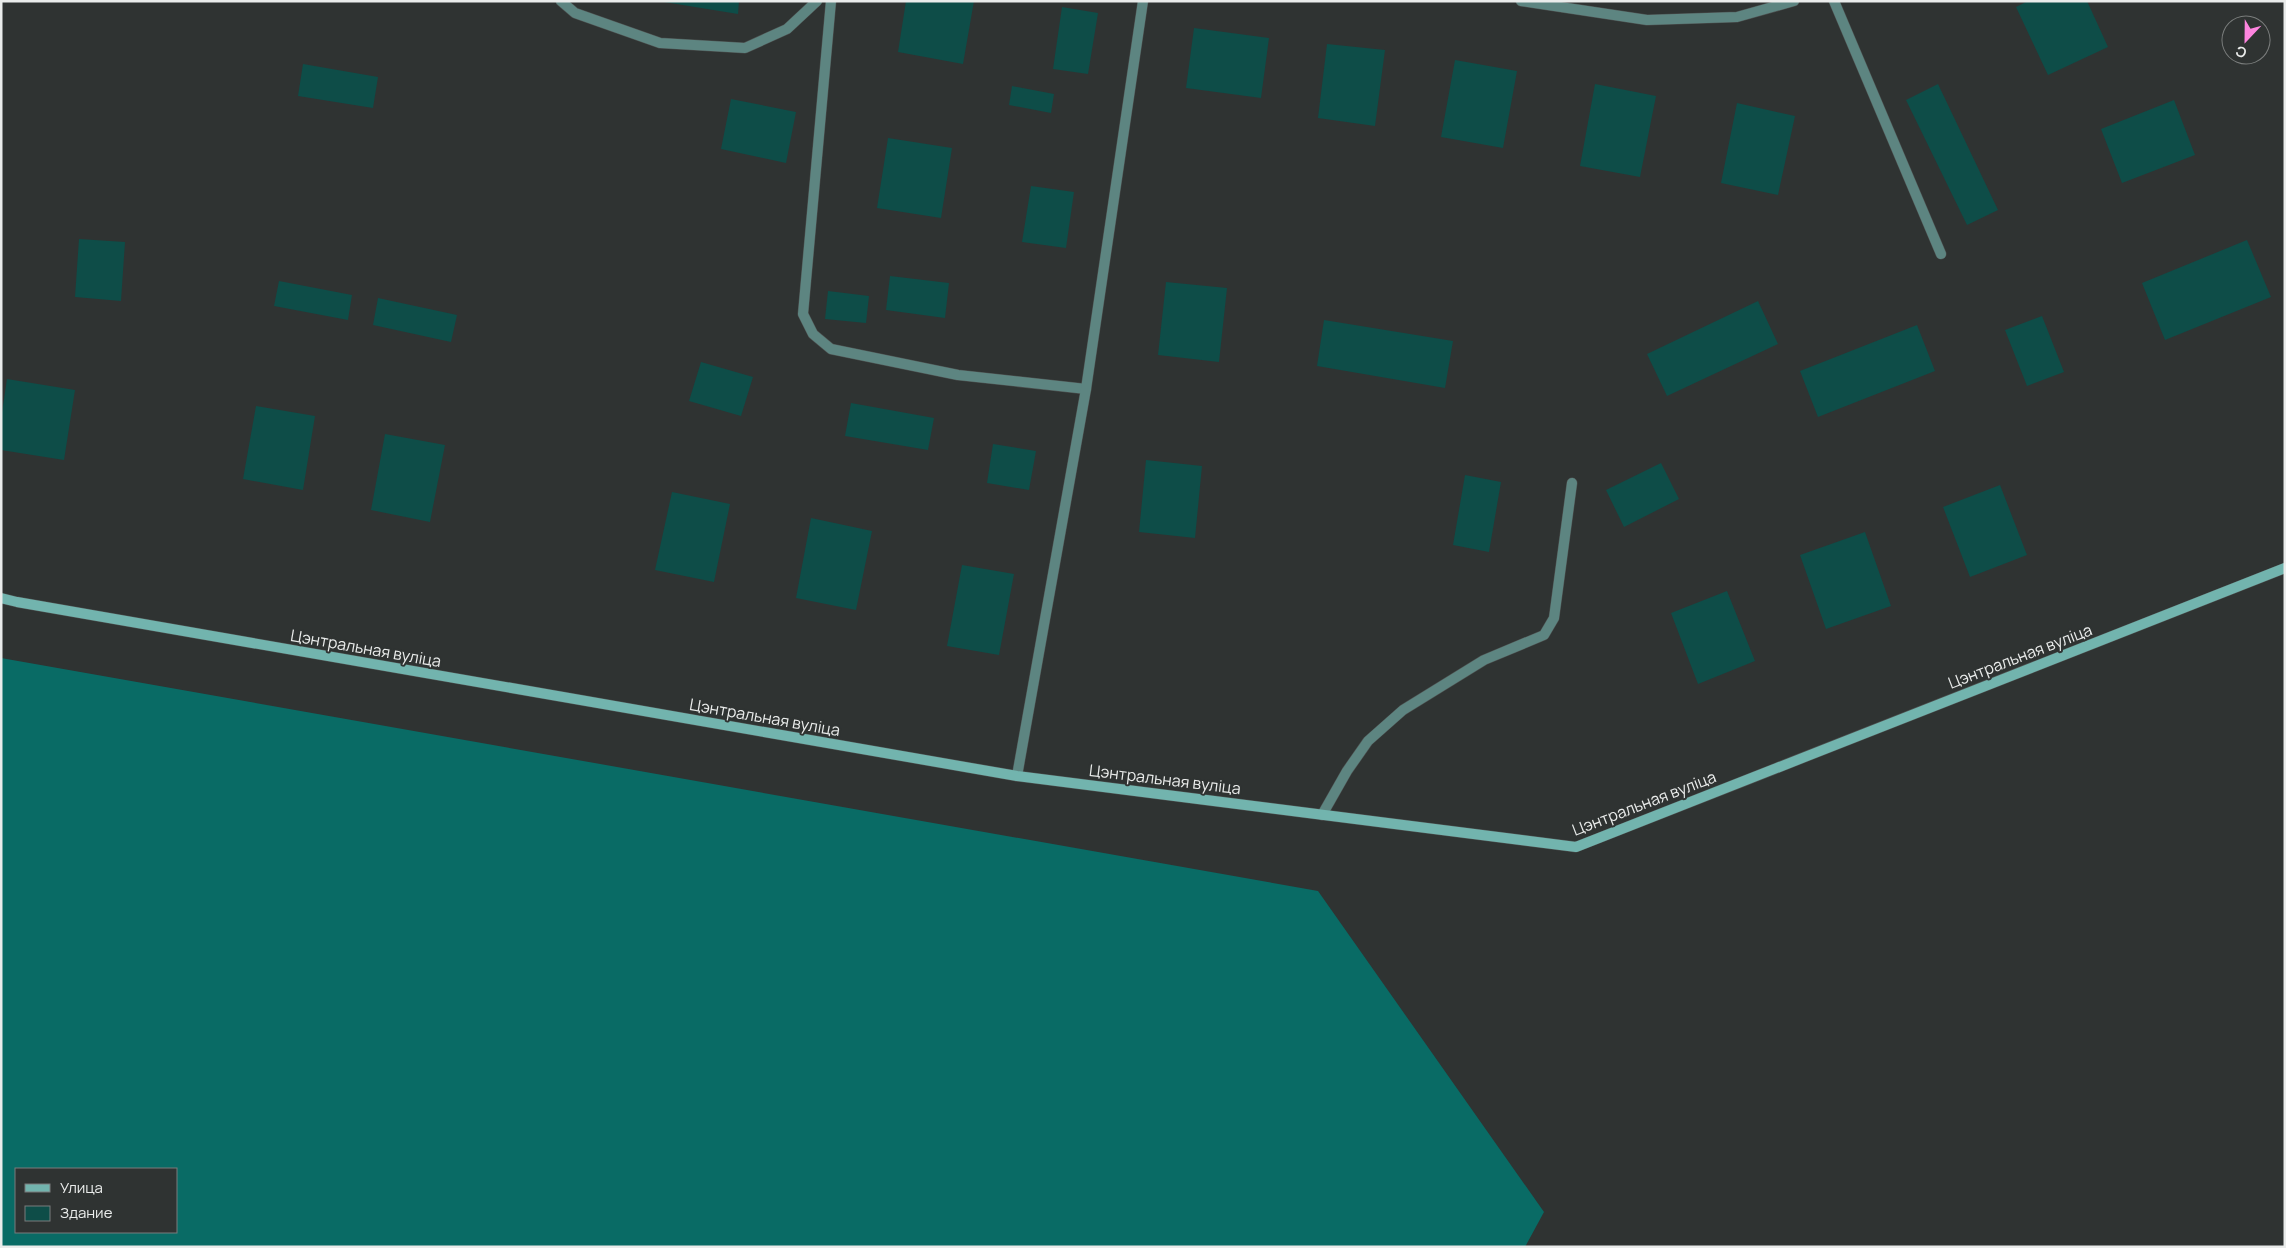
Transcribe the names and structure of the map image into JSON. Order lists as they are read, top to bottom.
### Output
{
  "streets": {
    "street": ["Цэнтральная вуліца"]
  },
  "legend": ["Улица", "Здание"],
  "north": "bottom"
}
